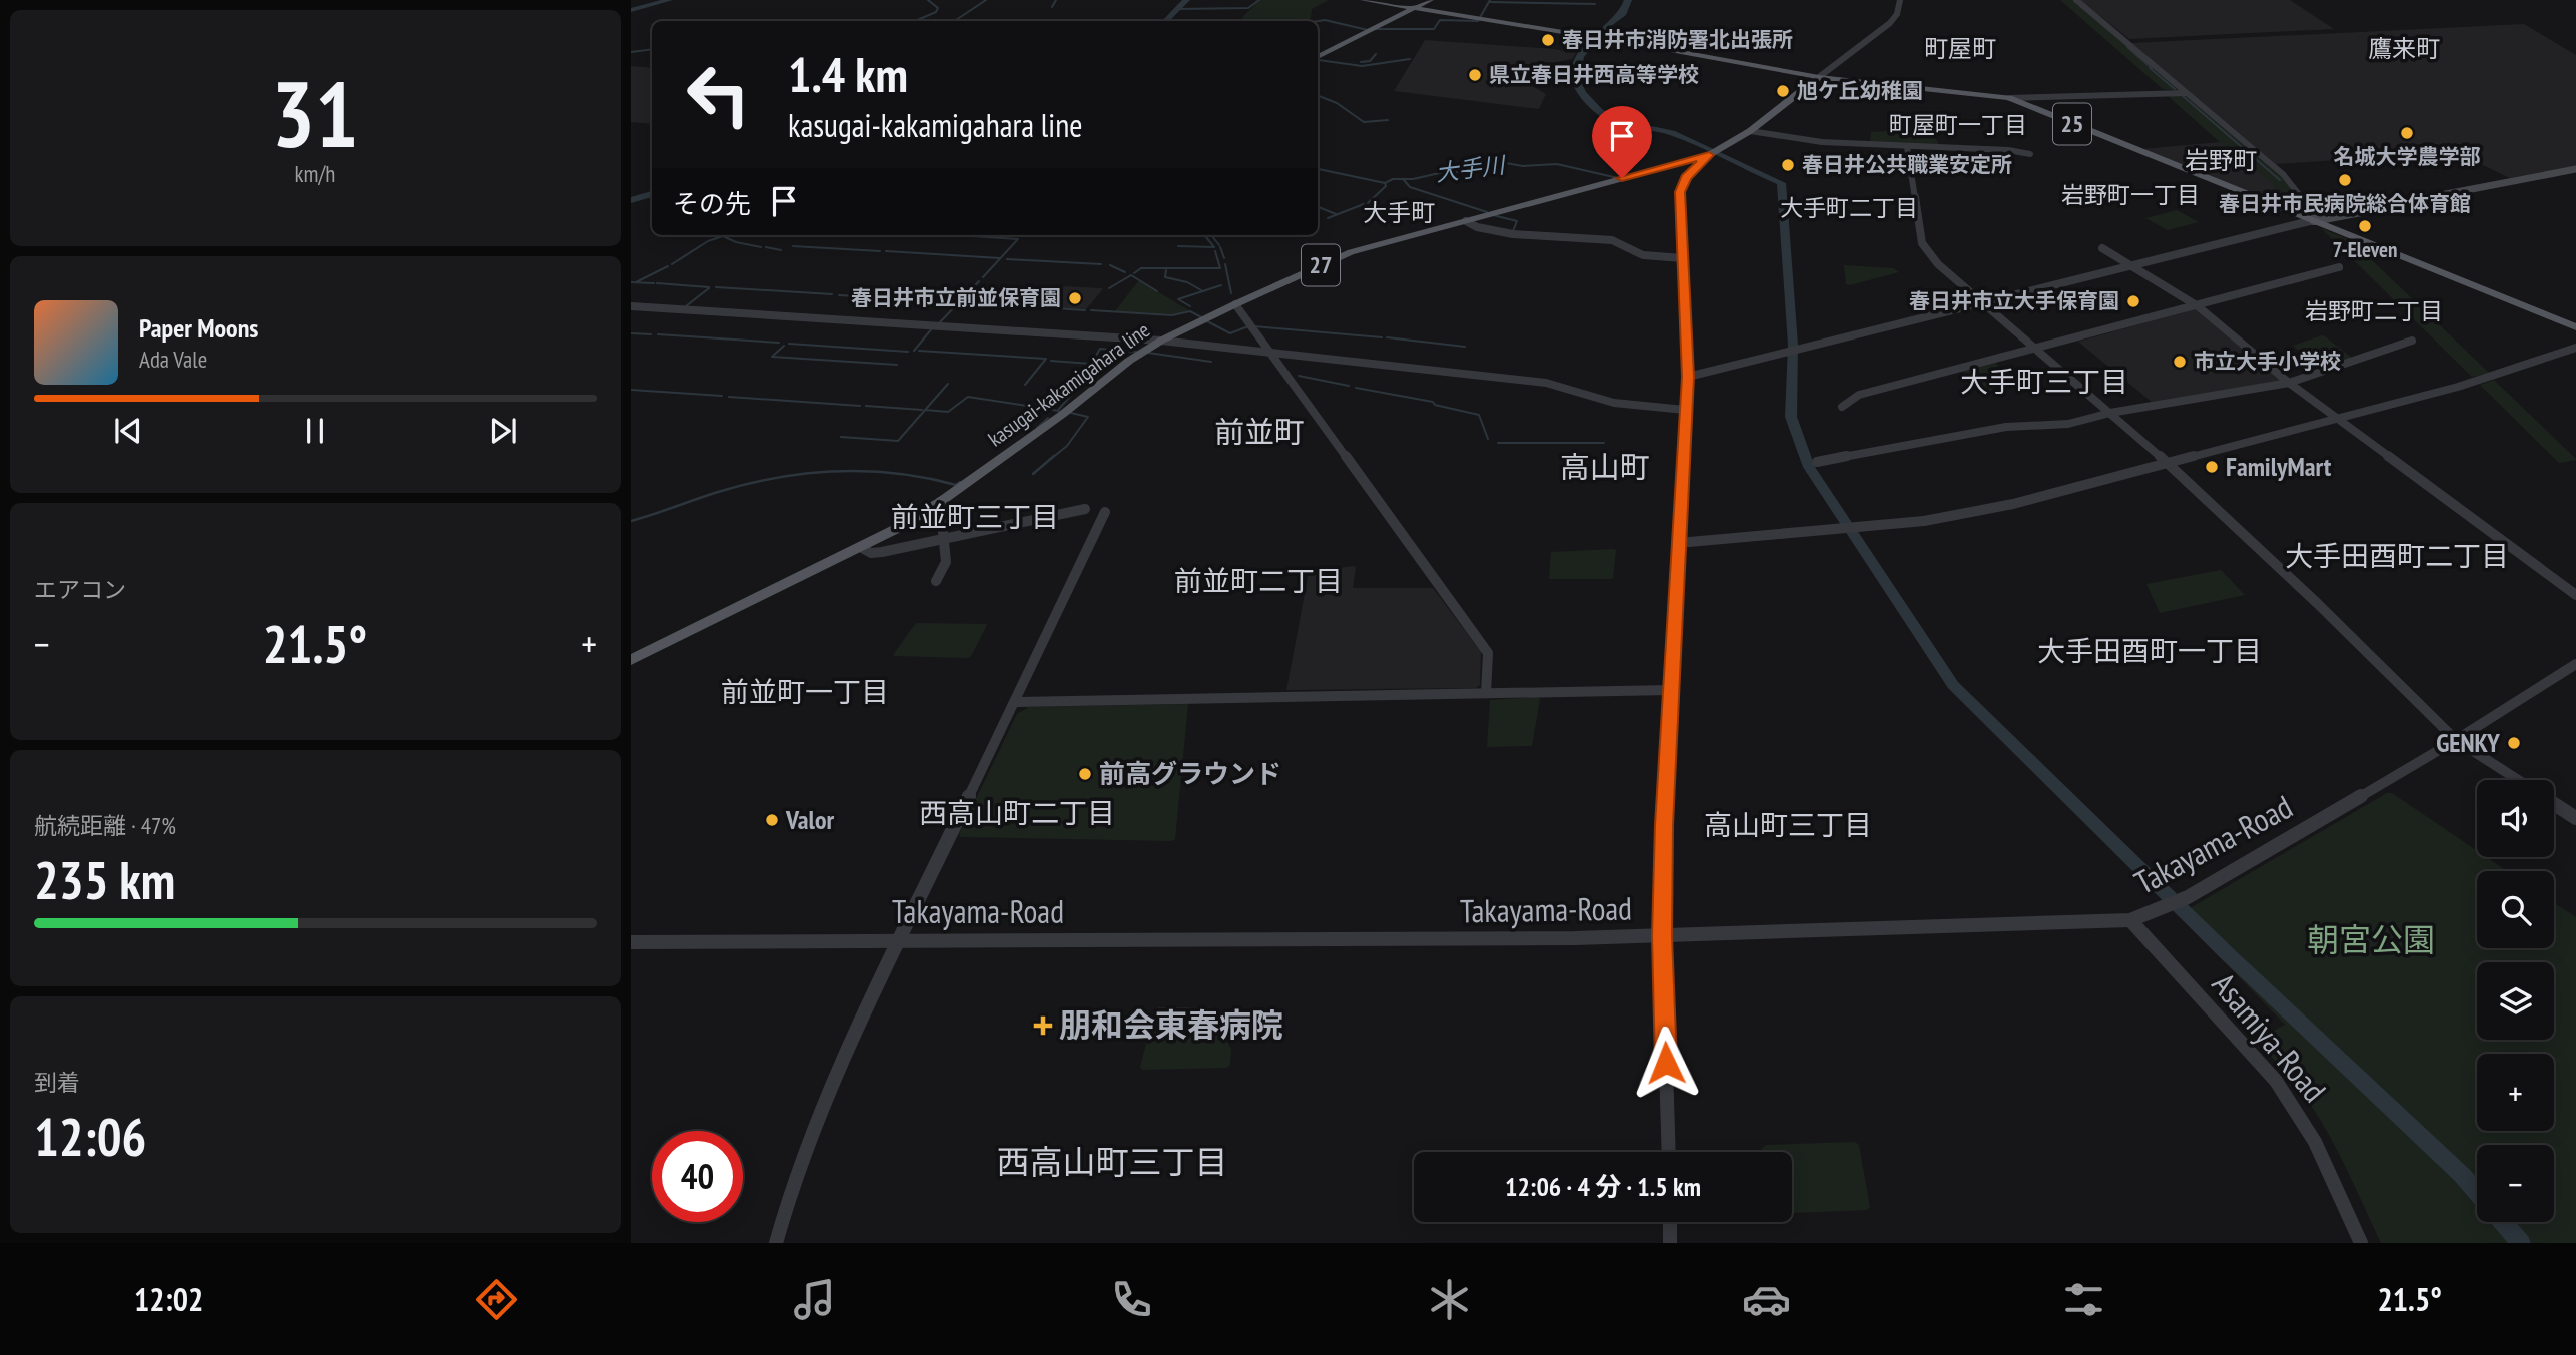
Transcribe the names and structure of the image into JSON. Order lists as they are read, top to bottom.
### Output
{
  "streets": {
    "main road": ["25", "27", "kasugai-kakamigahara line"],
    "street": ["Takayama-Road", "Asamiya-Road"]
  },
  "crossings": [
    ["25", "kasugai-kakamigahara line"],
    ["Takayama-Road", "Asamiya-Road"]
  ],
  "districts": [
    "町屋町",
    "鷹来町",
    "町屋町一丁目",
    "岩野町",
    "岩野町一丁目",
    "大手町二丁目",
    "大手町",
    "岩野町二丁目",
    "大手町三丁目",
    "前並町",
    "高山町",
    "前並町三丁目",
    "大手田酉町二丁目",
    "前並町二丁目",
    "大手田酉町一丁目",
    "前並町一丁目",
    "西高山町二丁目",
    "高山町三丁目",
    "西高山町三丁目"
  ],
  "water": ["大手川"],
  "parks": ["朝宮公園"],
  "places": {
    "other": [
      "春日井市消防署北出張所",
      "県立春日井西高等学校",
      "旭ケ丘幼稚園",
      "名城大学農学部",
      "春日井公共職業安定所",
      "春日井市民病院総合体育館",
      "7-Eleven",
      "春日井市立前並保育園",
      "春日井市立大手保育園",
      "市立大手小学校",
      "FamilyMart",
      "GENKY",
      "前高グラウンド",
      "Valor"
    ],
    "health": ["朋和会東春病院"]
  },
  "page": {
    "tile": [
      ["31", "km/h"],
      "エアコン",
      ["航続距離 · 47%", "235 km"],
      ["到着", "12:06"]
    ],
    "turn": ["1.4 km", "kasugai-kakamigahara line"],
    "then": "その先",
    "song": ["Paper Moons", "Ada Vale"],
    "heat": ["−", "21.5°", "+"],
    "map_buttons": ["+", "−"],
    "limit": "40",
    "trip": "12:06 · 4 分 · 1.5 km",
    "tabs": ["12:02", "21.5°"]
  }
}
